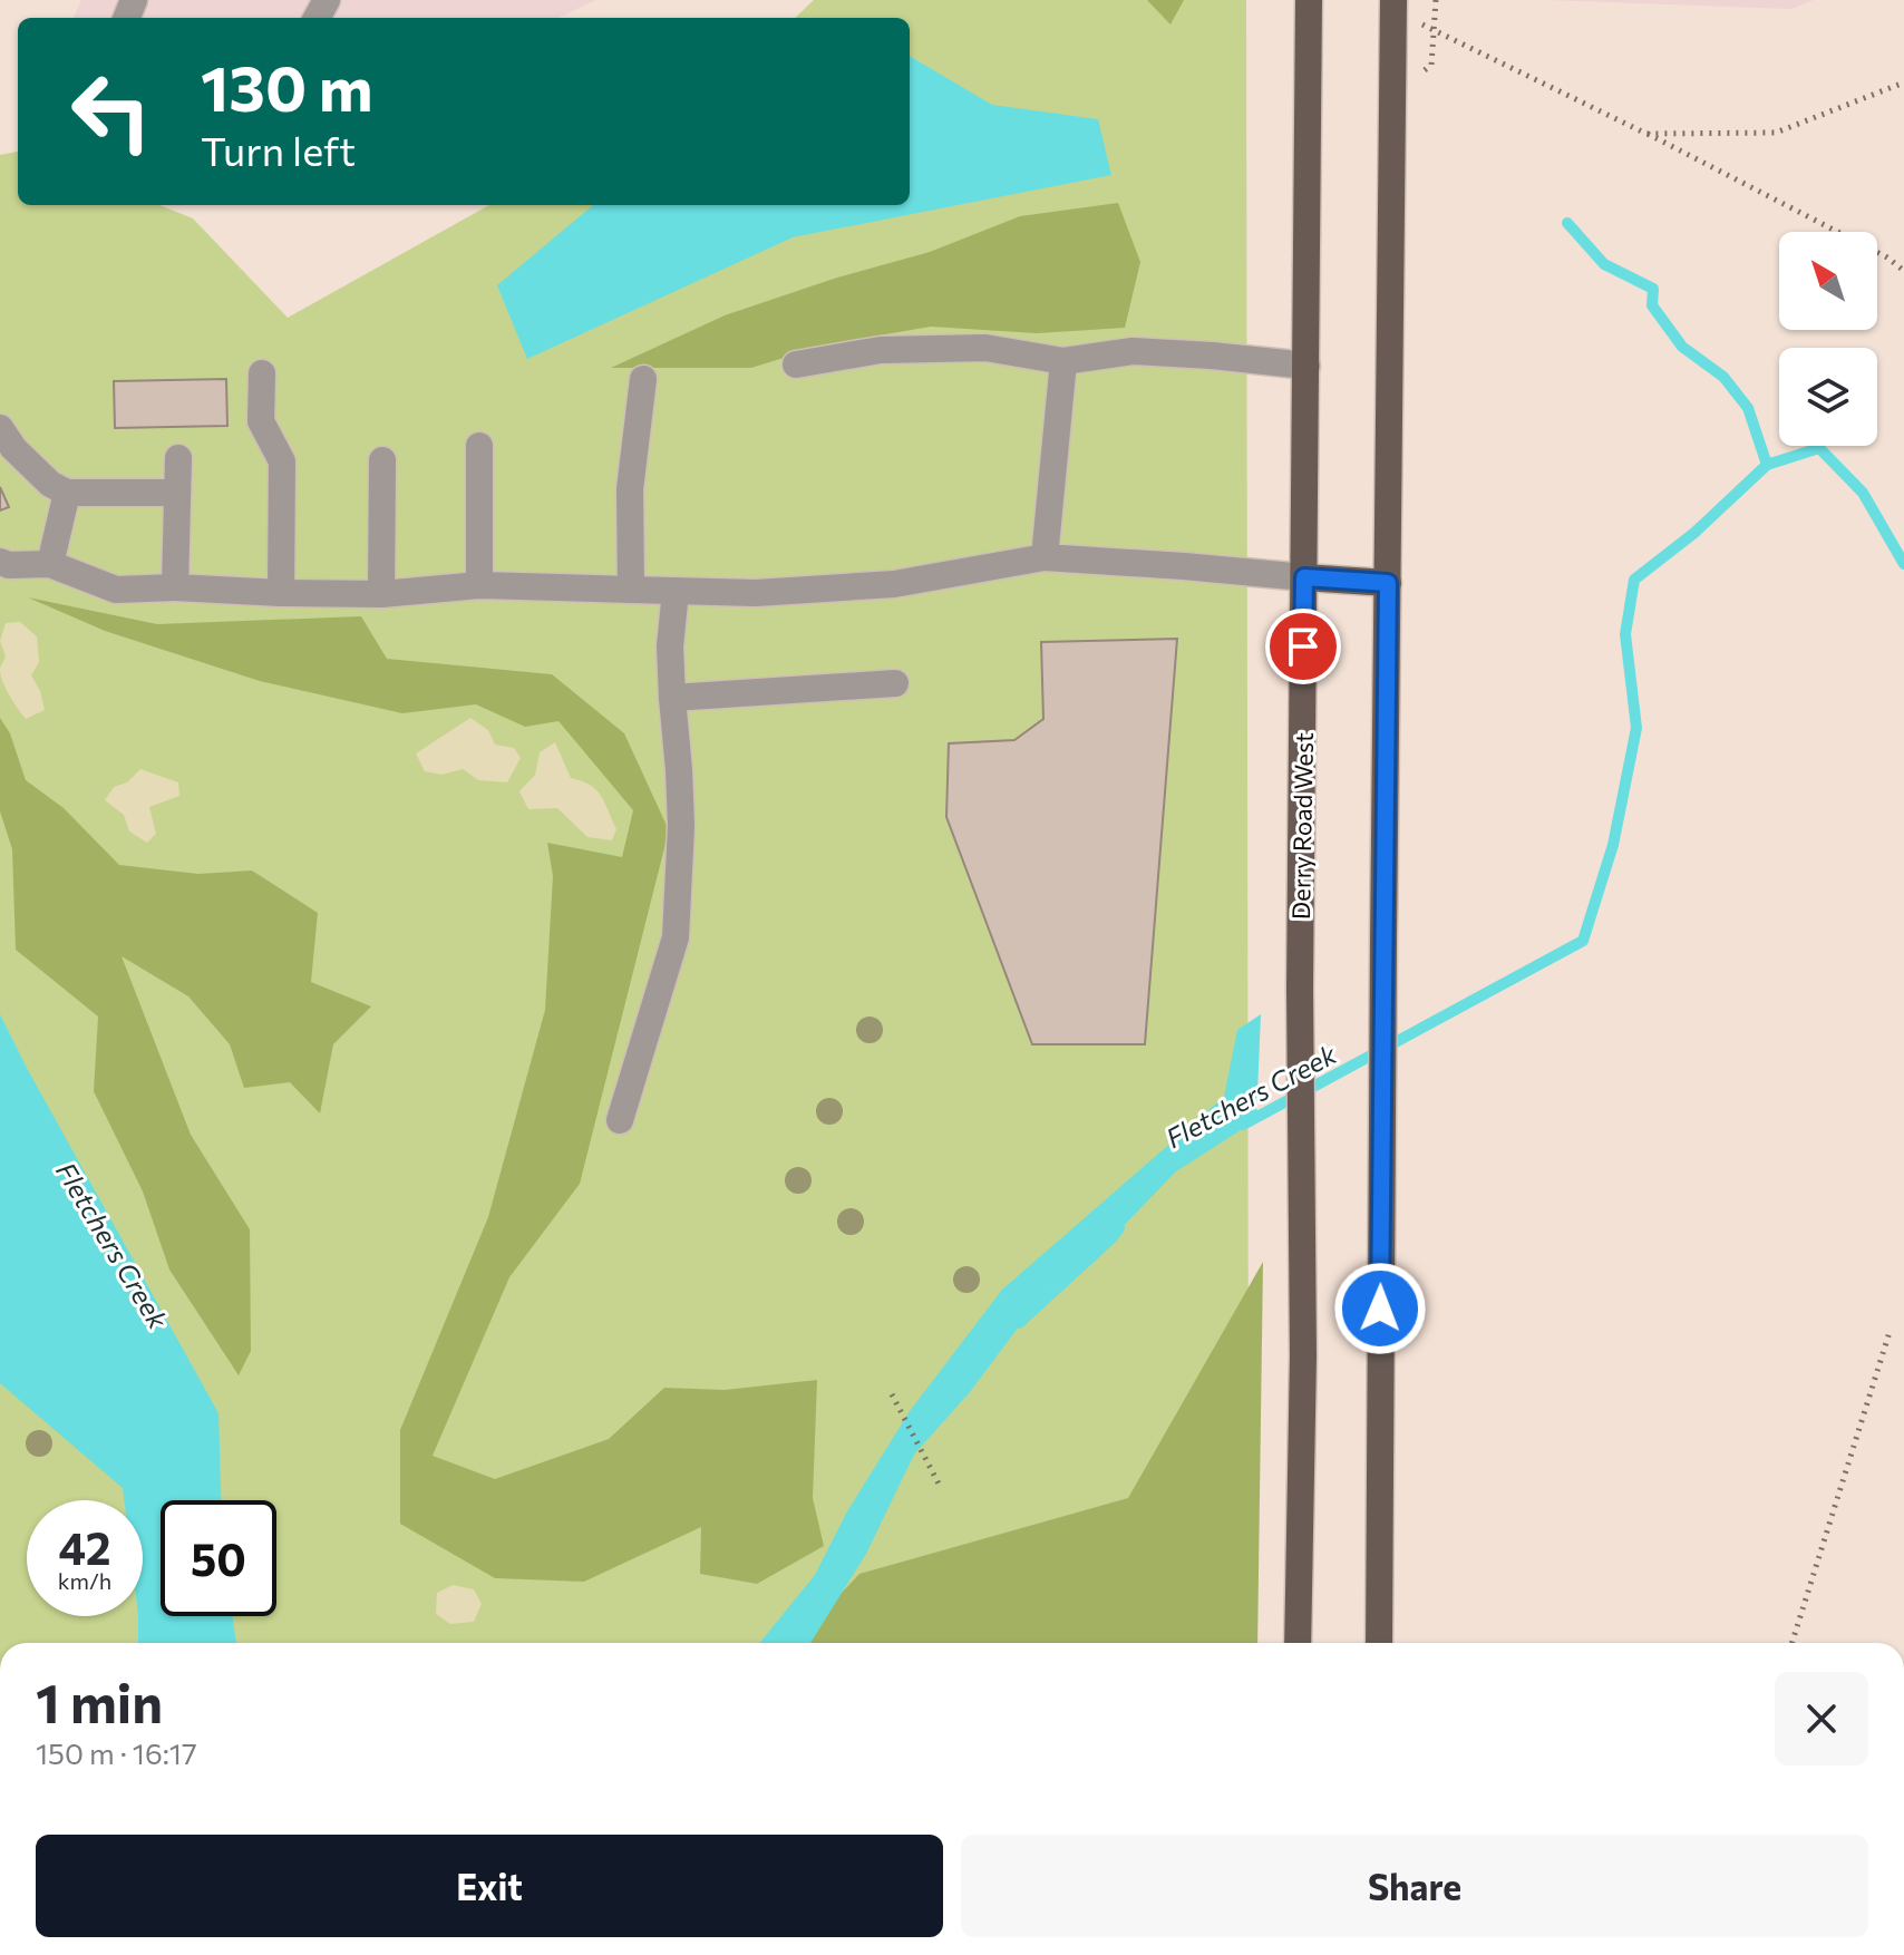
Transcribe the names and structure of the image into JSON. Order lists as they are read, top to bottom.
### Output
{
  "streets": {
    "main road": ["Derry Road West"]
  },
  "water": ["Fletchers Creek"],
  "north": "top left",
  "page": {
    "turn": ["130 m", "Turn left"],
    "speed": "42 km/h",
    "limit": "50",
    "heading": ["1 min", "150 m · 16:17"],
    "buttons": ["Exit", "Share"]
  }
}
